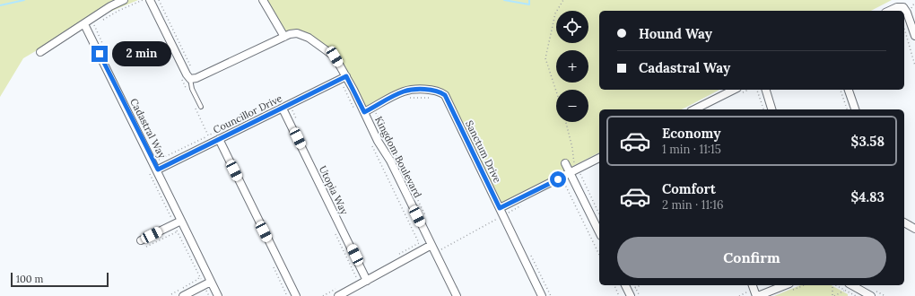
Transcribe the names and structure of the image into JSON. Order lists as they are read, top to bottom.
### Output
{
  "streets": {
    "street": [
      "Councillor Drive",
      "Cadastral Way",
      "Sanctum Drive",
      "Kingdom Boulevard",
      "Utopia Way"
    ]
  },
  "crossings": [
    ["Councillor Drive", "Cadastral Way"],
    ["Councillor Drive", "Kingdom Boulevard"],
    ["Councillor Drive", "Utopia Way"],
    ["Sanctum Drive", "Kingdom Boulevard"]
  ],
  "scale_bar": "100 m",
  "page": {
    "map_buttons": ["+", "−"],
    "banner": ["Hound Way", "Cadastral Way"],
    "bubble": "2 min",
    "list": [
      {
        "name": "Economy",
        "note": "1 min · 11:15",
        "value": "$3.58"
      },
      {
        "name": "Comfort",
        "note": "2 min · 11:16",
        "value": "$4.83"
      }
    ],
    "buttons": "Confirm",
    "scale": "100 m"
  }
}
